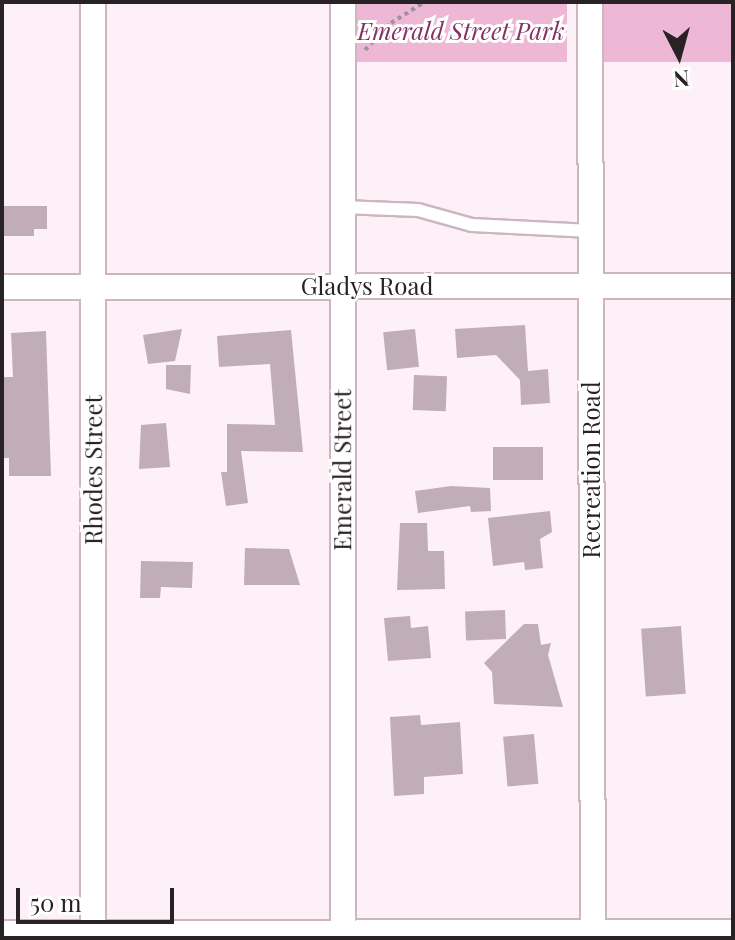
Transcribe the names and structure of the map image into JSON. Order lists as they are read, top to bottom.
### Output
{
  "streets": {
    "street": [
      "Gladys Road",
      "Rhodes Street",
      "Emerald Street",
      "Recreation Road"
    ]
  },
  "crossings": [
    ["Gladys Road", "Rhodes Street"],
    ["Gladys Road", "Emerald Street"],
    ["Gladys Road", "Recreation Road"]
  ],
  "parks": ["Emerald Street Park"],
  "scale_bar": "50 m",
  "north": "bottom"
}
